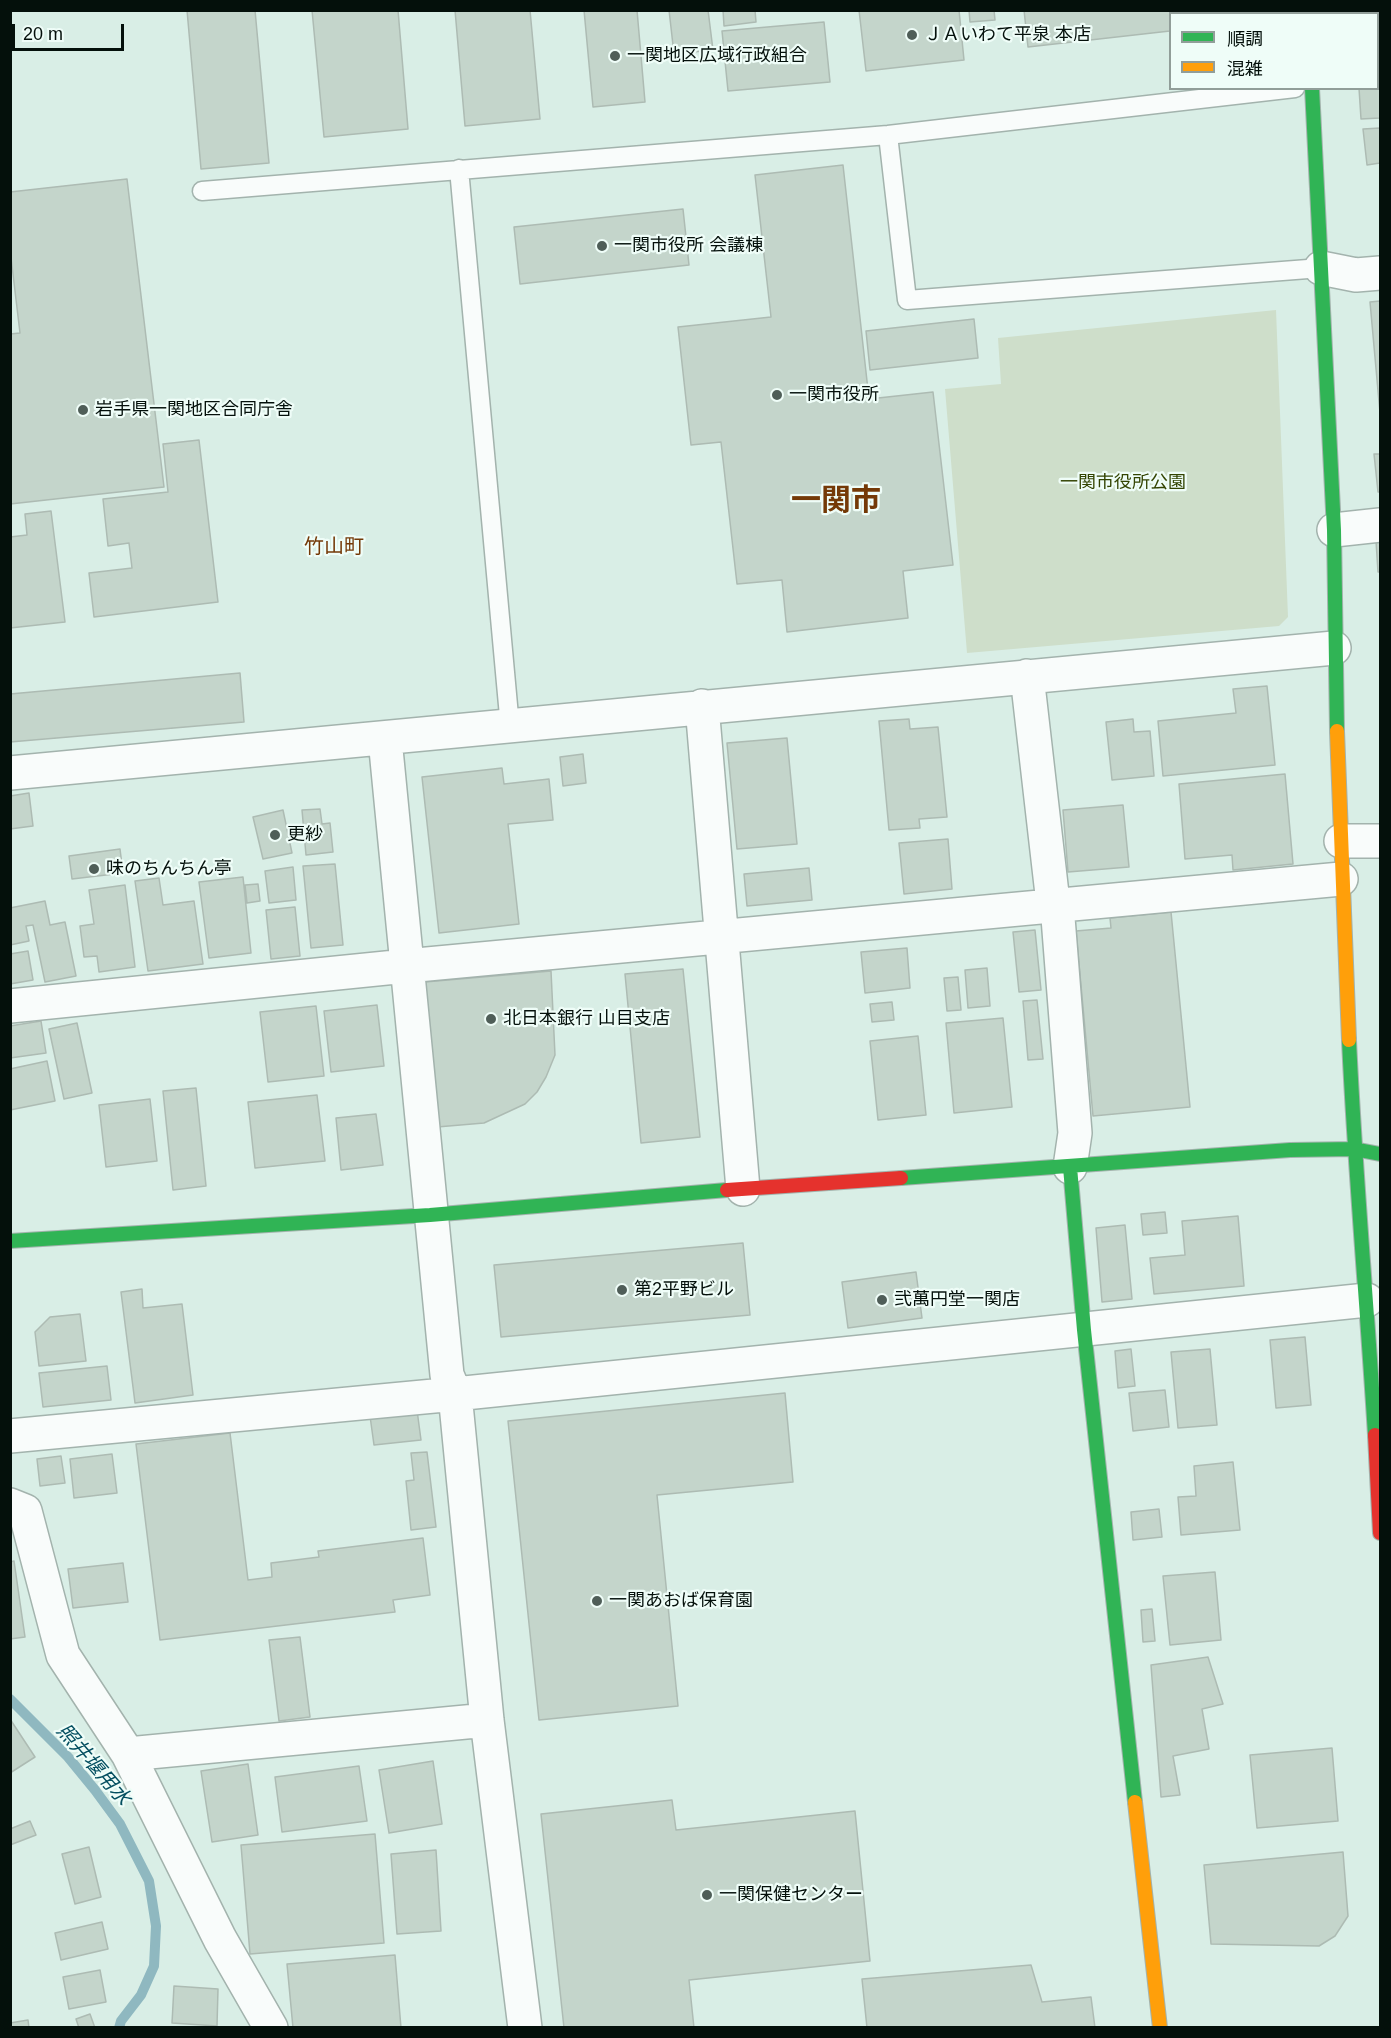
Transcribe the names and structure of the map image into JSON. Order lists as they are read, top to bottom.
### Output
{
  "districts": ["一関市", "竹山町"],
  "water": ["照井堰用水"],
  "parks": ["一関市役所公園"],
  "places": [
    "ＪＡいわて平泉 本店",
    "一関地区広域行政組合",
    "一関市役所 会議棟",
    "一関市役所",
    "岩手県一関地区合同庁舎",
    "更紗",
    "味のちんちん亭",
    "北日本銀行 山目支店",
    "第2平野ビル",
    "弐萬円堂一関店",
    "一関あおば保育園",
    "一関保健センター"
  ],
  "legend": ["順調", "混雑"],
  "scale_bar": "20 m"
}
